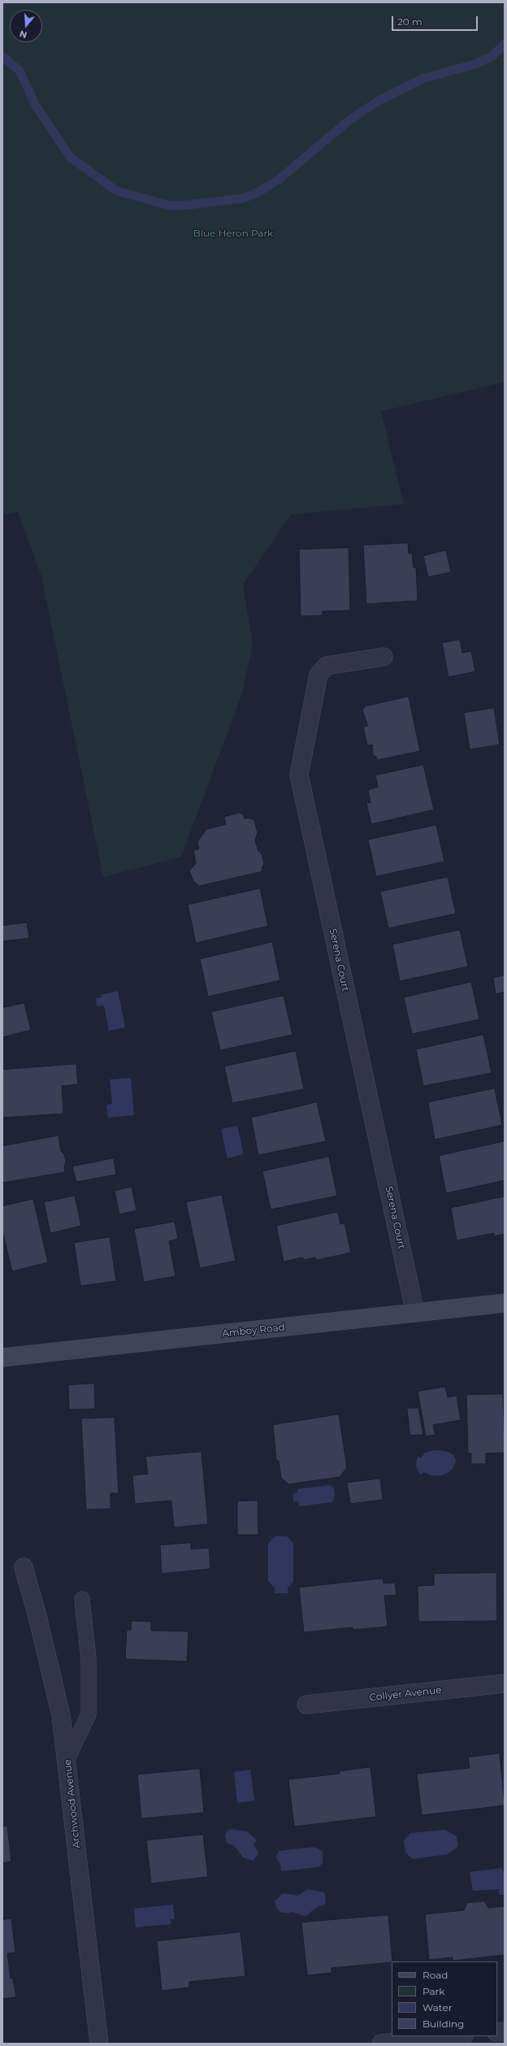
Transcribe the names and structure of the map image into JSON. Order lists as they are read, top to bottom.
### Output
{
  "streets": {
    "main road": ["Amboy Road"],
    "street": ["Serena Court", "Collyer Avenue", "Archwood Avenue"]
  },
  "crossings": [
    ["Serena Court", "Amboy Road"]
  ],
  "parks": ["Blue Heron Park"],
  "legend": [
    "Road",
    "Park",
    "Water",
    "Building"
  ],
  "scale_bar": "20 m",
  "north": "bottom"
}
